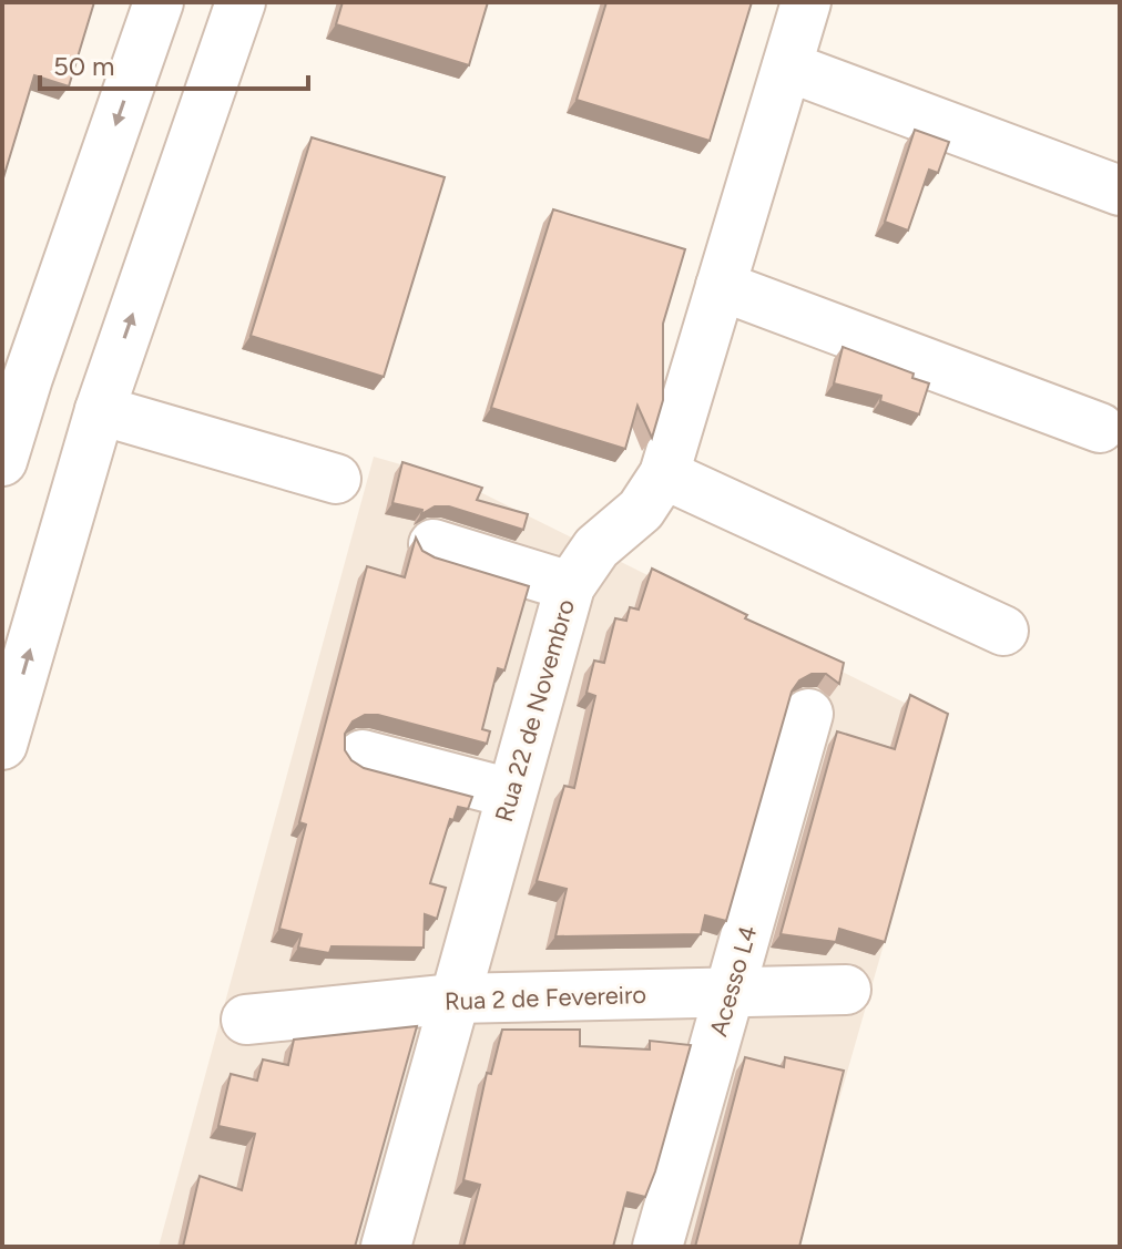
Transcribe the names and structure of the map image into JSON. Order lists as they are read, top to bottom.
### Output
{
  "streets": {
    "street": ["Rua 22 de Novembro", "Acesso L4", "Rua 2 de Fevereiro"]
  },
  "crossings": [
    ["Rua 22 de Novembro", "Rua 2 de Fevereiro"],
    ["Acesso L4", "Rua 2 de Fevereiro"]
  ],
  "scale_bar": "50 m"
}
